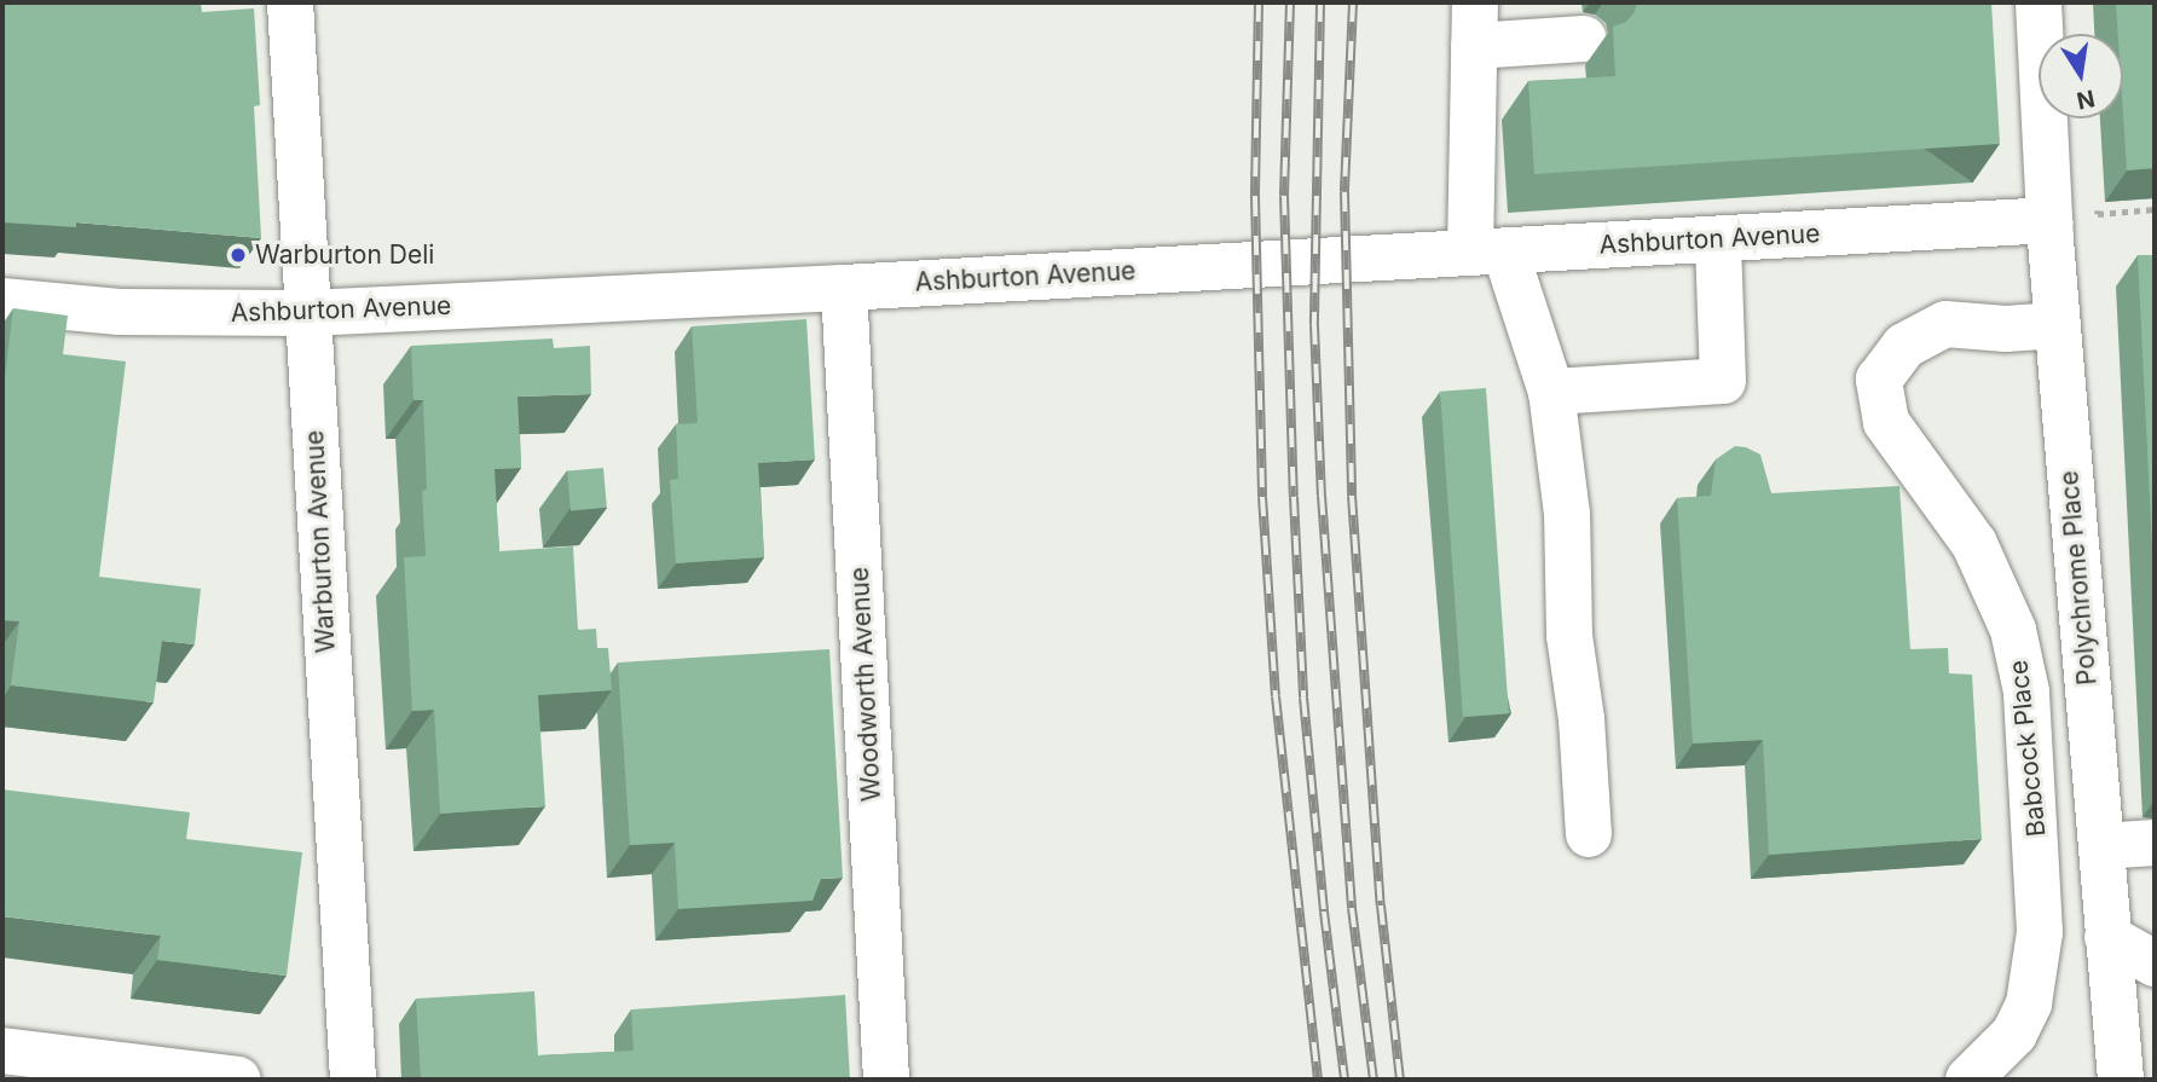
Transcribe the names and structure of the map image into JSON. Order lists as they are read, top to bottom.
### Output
{
  "streets": {
    "street": [
      "Ashburton Avenue",
      "Warburton Avenue",
      "Polychrome Place",
      "Woodworth Avenue",
      "Babcock Place"
    ]
  },
  "crossings": [
    ["Ashburton Avenue", "Warburton Avenue"],
    ["Ashburton Avenue", "Polychrome Place"],
    ["Ashburton Avenue", "Woodworth Avenue"],
    ["Polychrome Place", "Babcock Place"]
  ],
  "places": ["Warburton Deli"],
  "north": "bottom"
}
